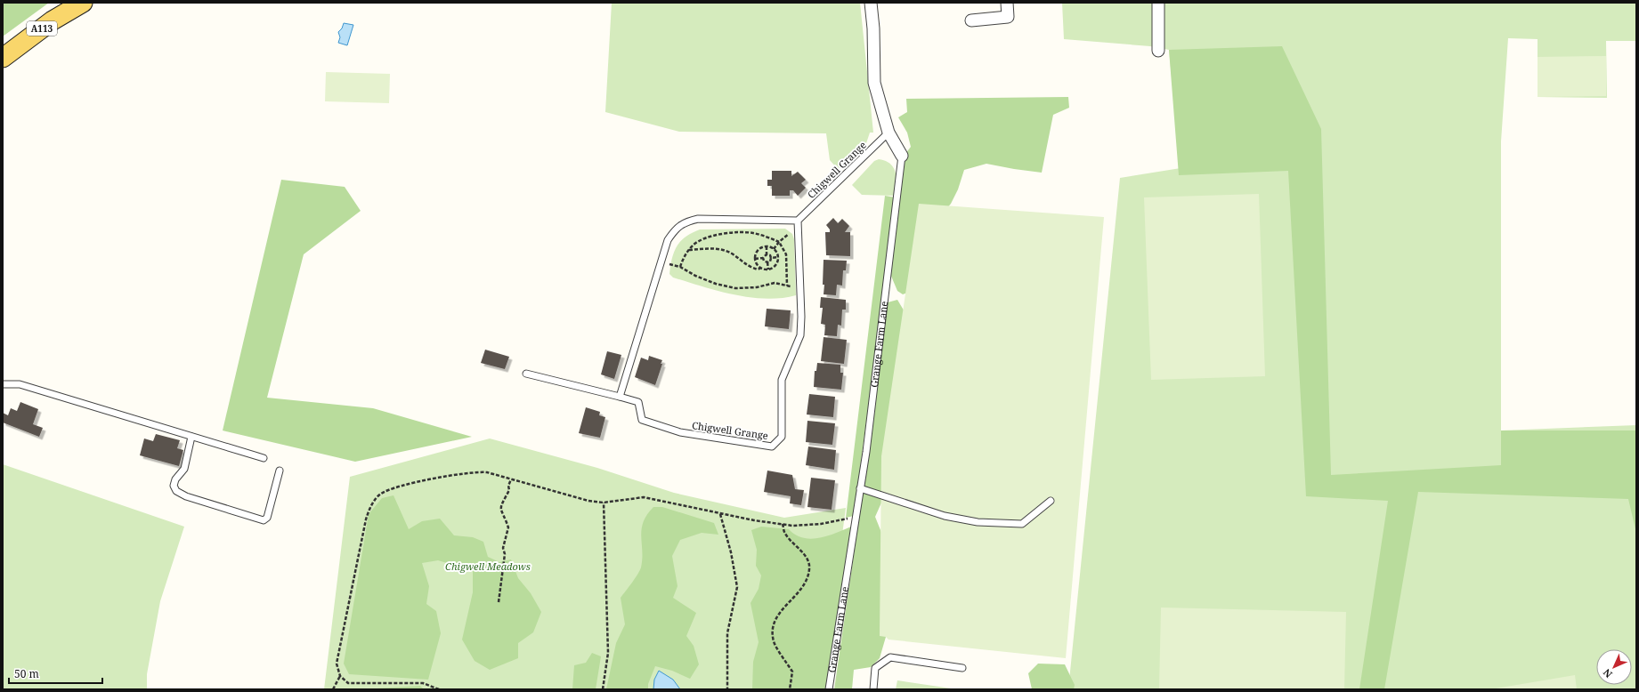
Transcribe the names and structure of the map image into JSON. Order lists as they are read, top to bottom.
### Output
{
  "streets": {
    "main road": ["A113"],
    "street": ["Grange Farm Lane"],
    "lane": ["Chigwell Grange"]
  },
  "crossings": [
    ["Chigwell Grange", "Grange Farm Lane"]
  ],
  "parks": ["Chigwell Meadows"],
  "scale_bar": "50 m",
  "north": "bottom left"
}
